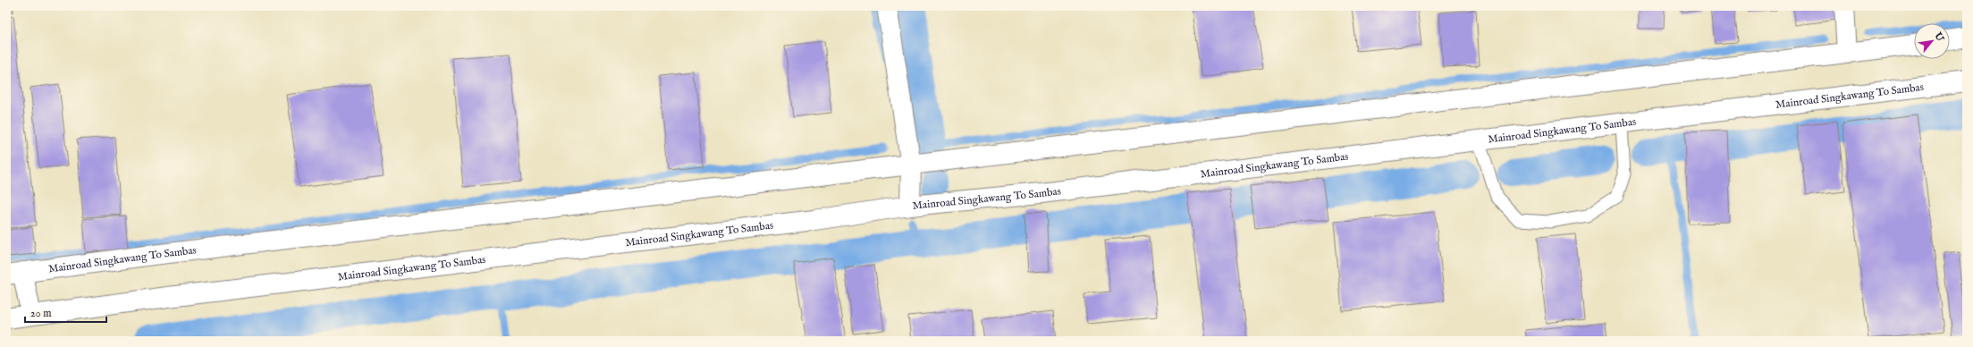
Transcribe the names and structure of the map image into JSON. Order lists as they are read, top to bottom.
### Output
{
  "streets": {
    "main road": ["Mainroad Singkawang To Sambas"]
  },
  "scale_bar": "20 m",
  "north": "top right"
}
